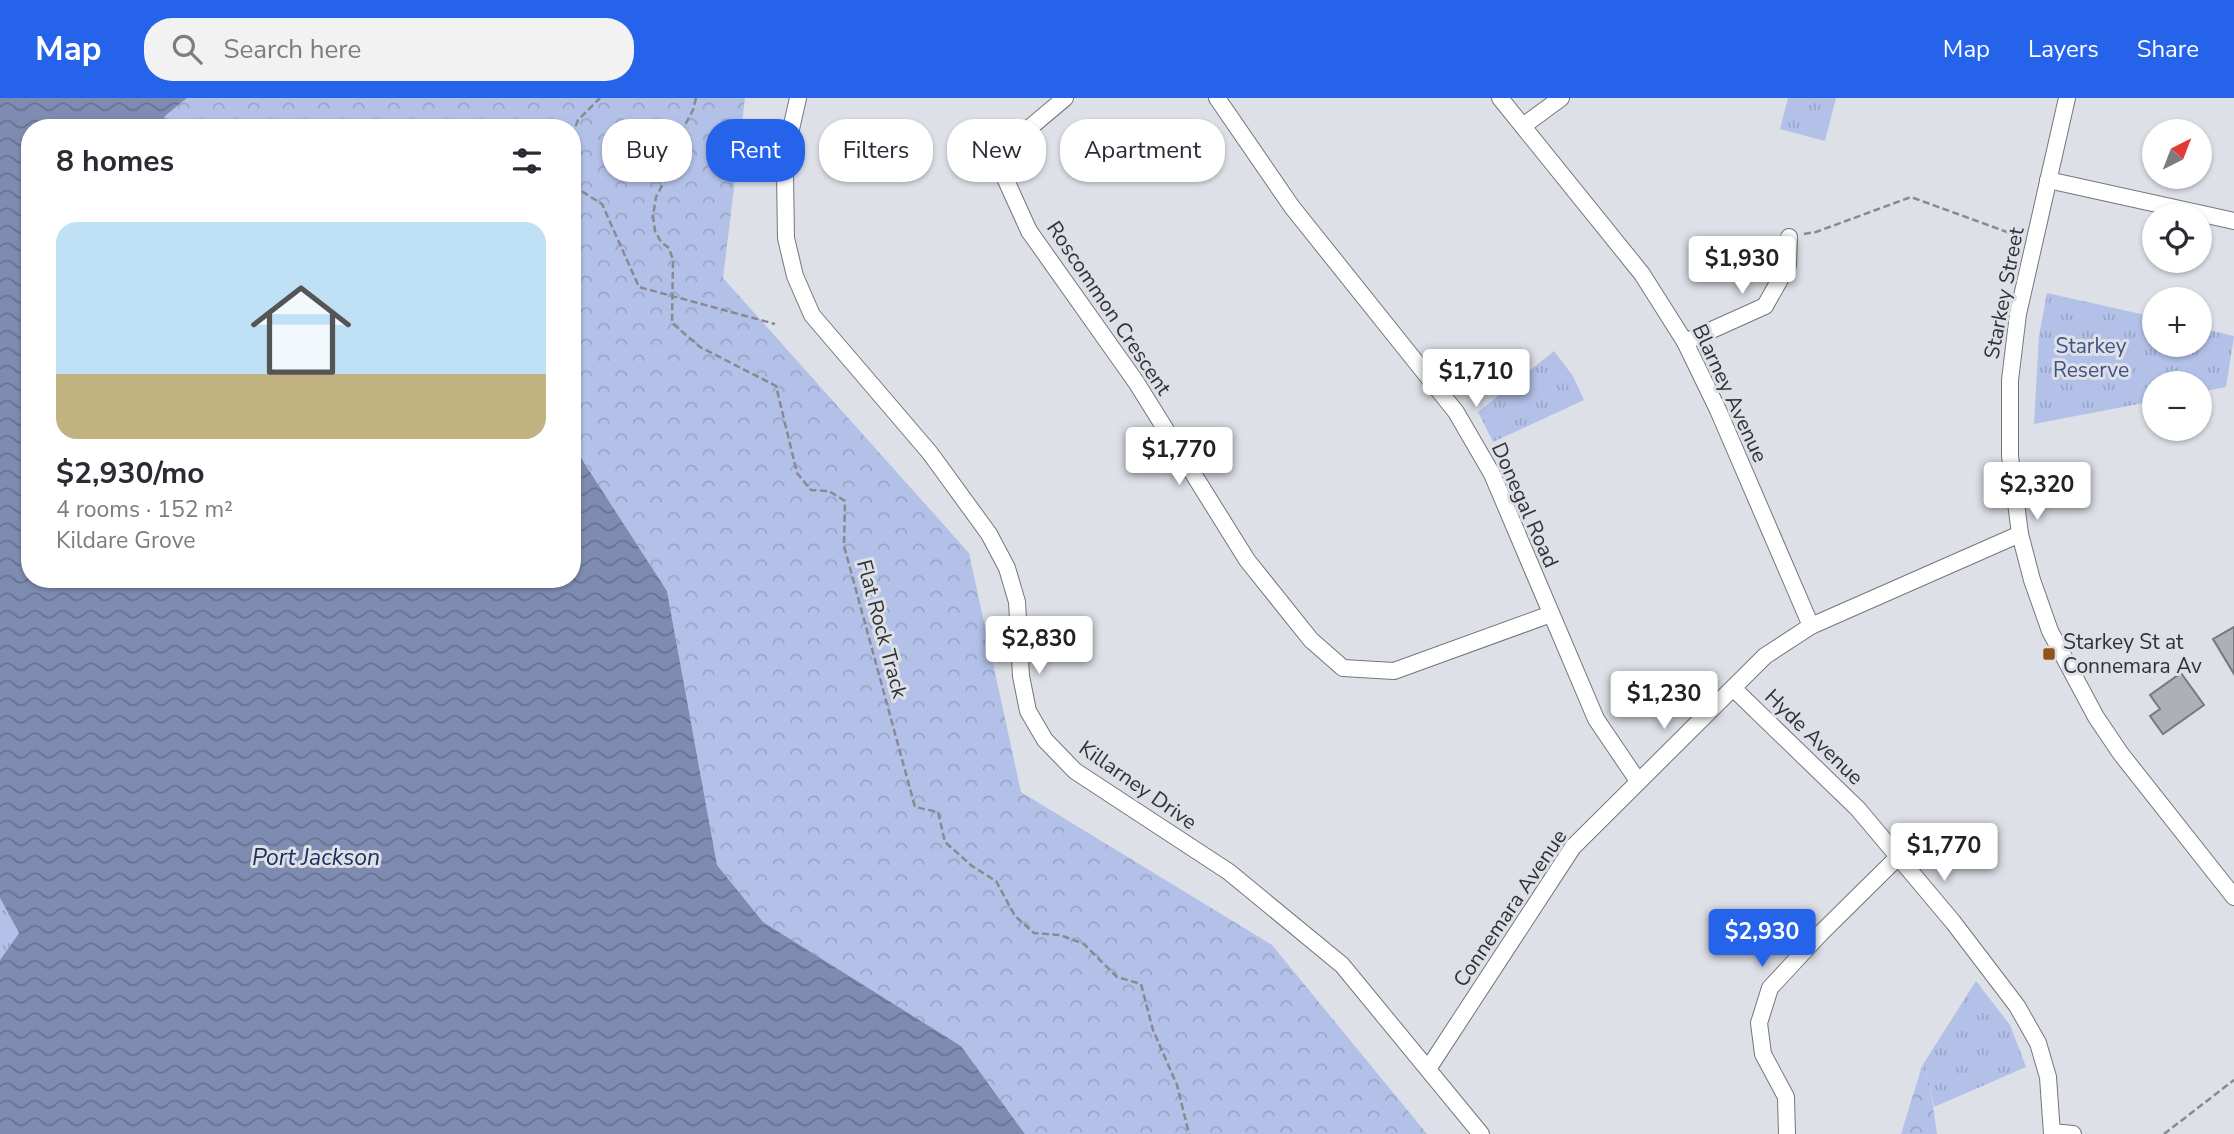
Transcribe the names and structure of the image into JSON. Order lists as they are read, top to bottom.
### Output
{
  "streets": {
    "street": [
      "Starkey Street",
      "Roscommon Crescent",
      "Blarney Avenue",
      "Donegal Road",
      "Hyde Avenue",
      "Killarney Drive",
      "Connemara Avenue"
    ],
    "path": ["Flat Rock Track"]
  },
  "crossings": [
    ["Starkey Street", "Connemara Avenue"],
    ["Roscommon Crescent", "Donegal Road"],
    ["Blarney Avenue", "Connemara Avenue"],
    ["Donegal Road", "Connemara Avenue"],
    ["Hyde Avenue", "Connemara Avenue"],
    ["Killarney Drive", "Connemara Avenue"]
  ],
  "water": ["Port Jackson"],
  "parks": ["Starkey Reserve"],
  "places": {
    "transit": ["Starkey St at Connemara Av"]
  },
  "north": "top right",
  "page": {
    "header": "Map",
    "search": "Search here",
    "nav": ["Map", "Layers", "Share"],
    "map_buttons": ["+", "−"],
    "chip": [
      "Buy",
      "Rent",
      "Filters",
      "New",
      "Apartment"
    ],
    "heading": "8 homes",
    "list": [
      {
        "name": "$2,930/mo",
        "note": "4 rooms · 152 m² · Kildare Grove"
      }
    ],
    "price": [
      "$1,930",
      "$1,710",
      "$1,770",
      "$2,320",
      "$2,830",
      "$1,230",
      "$1,770",
      "$2,930"
    ]
  }
}
